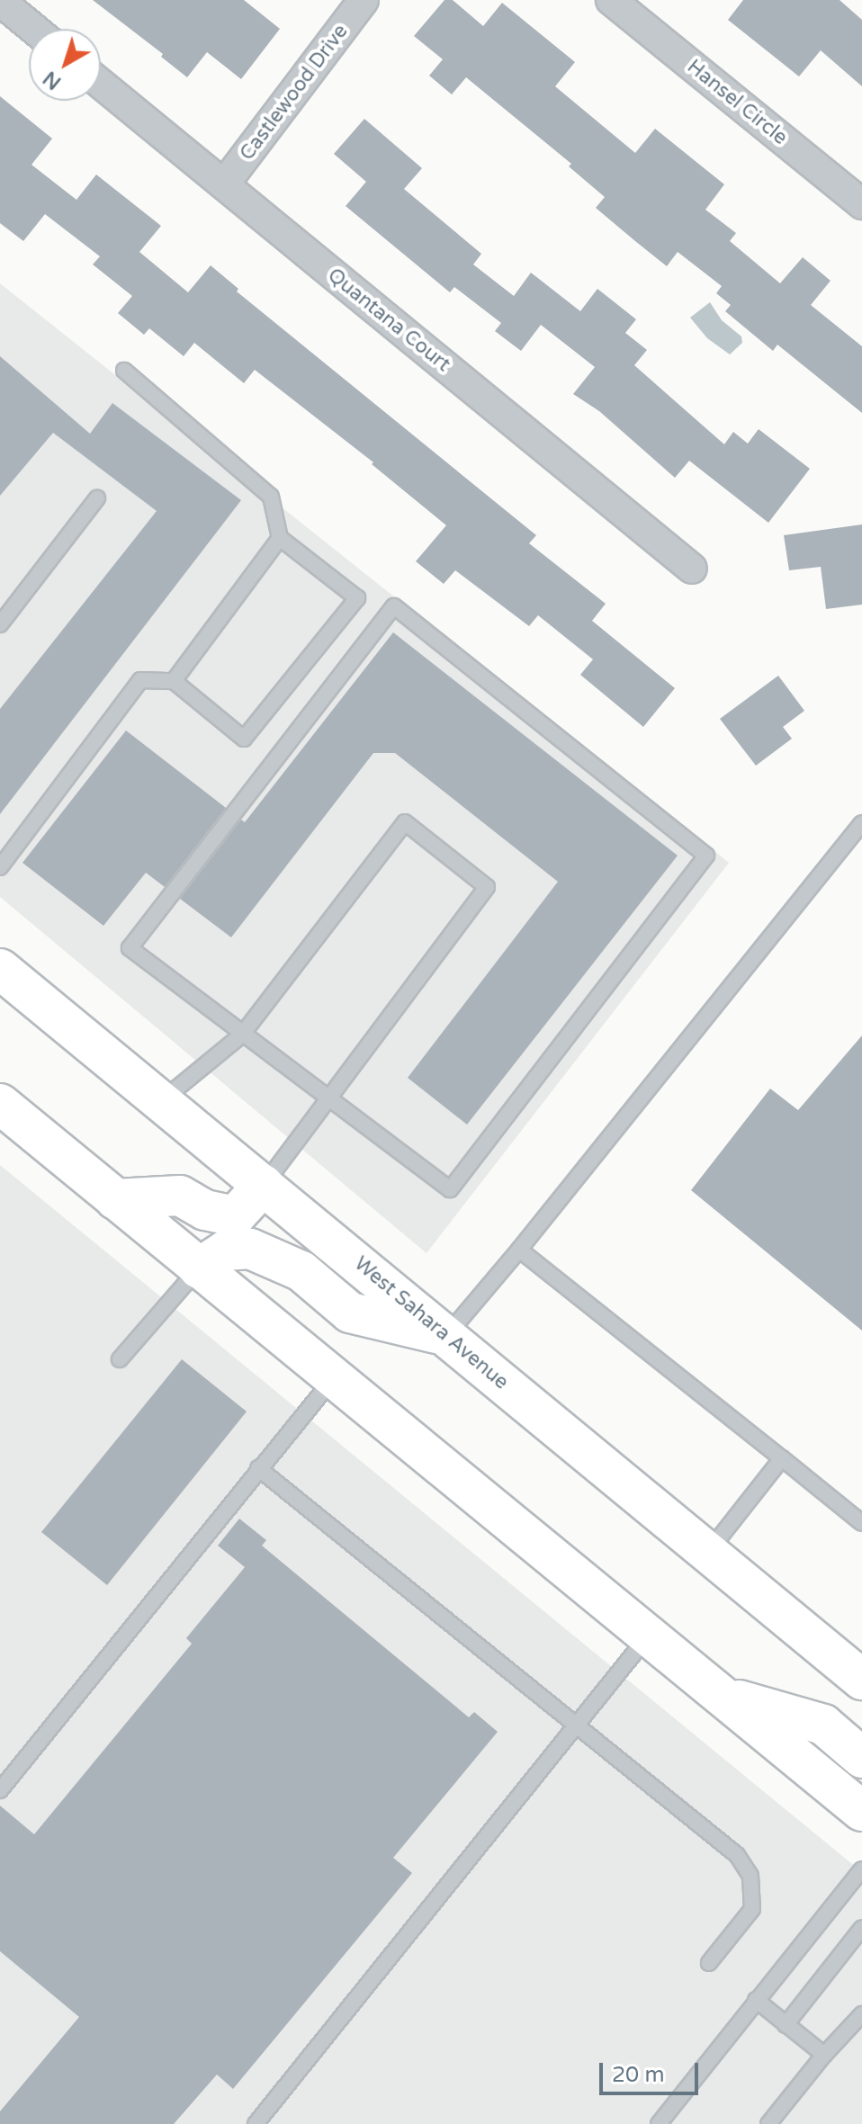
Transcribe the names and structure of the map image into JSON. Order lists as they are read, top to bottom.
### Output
{
  "streets": {
    "main road": ["West Sahara Avenue"],
    "street": ["Castlewood Drive", "Hansel Circle", "Quantana Court"]
  },
  "crossings": [
    ["Castlewood Drive", "Quantana Court"]
  ],
  "scale_bar": "20 m",
  "north": "bottom left"
}
